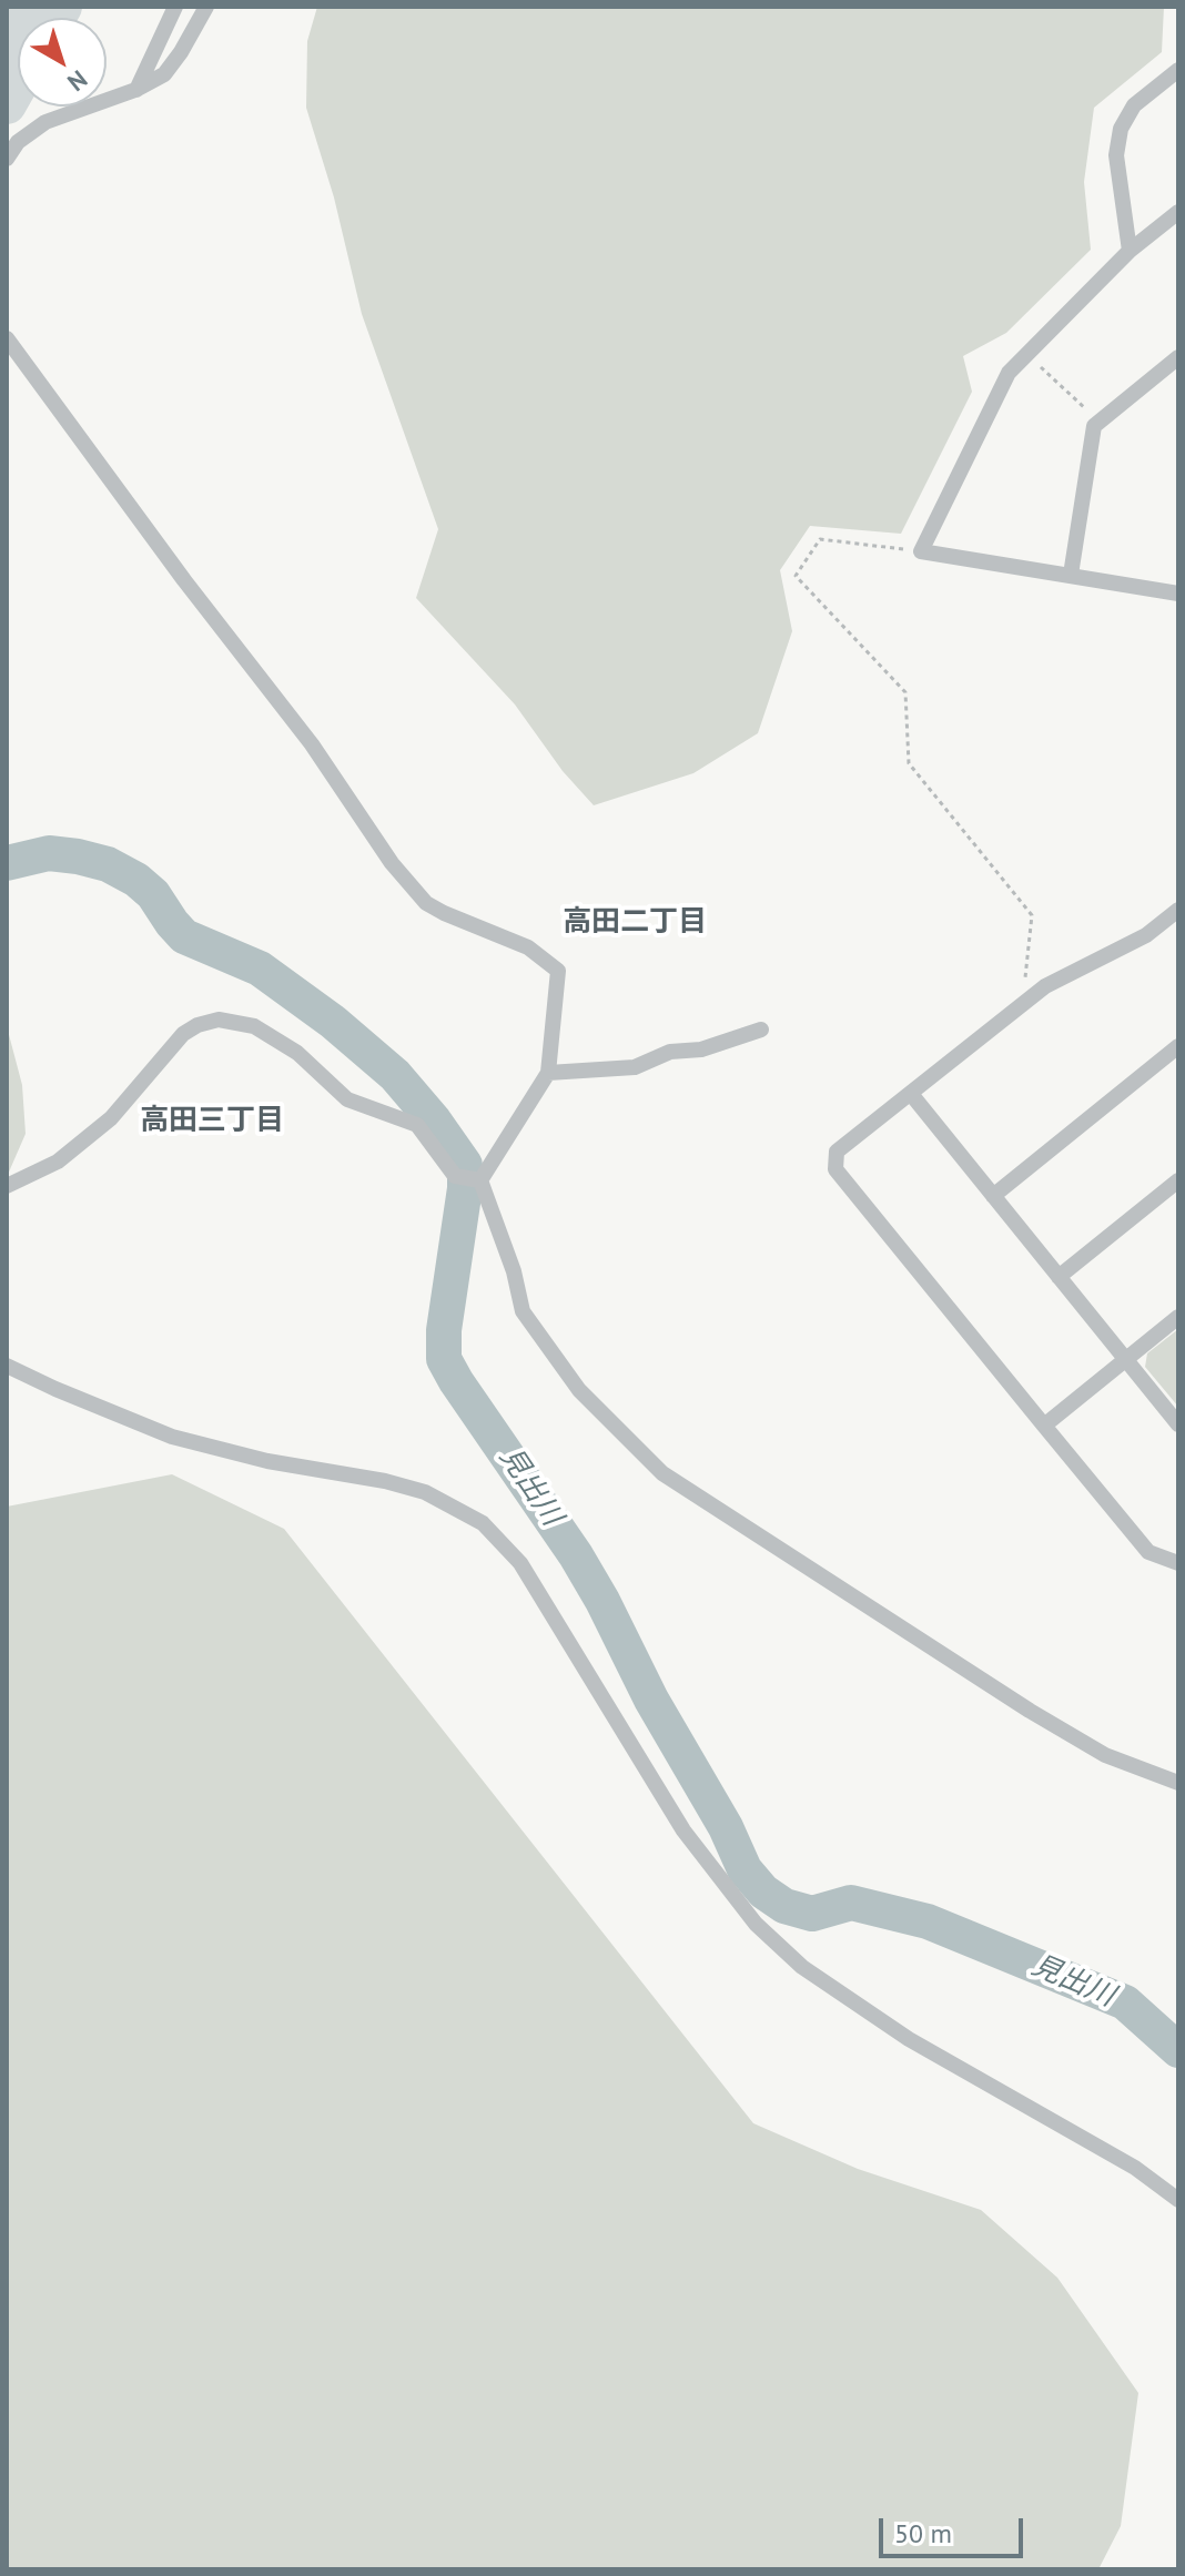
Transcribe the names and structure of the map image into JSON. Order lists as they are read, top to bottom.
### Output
{
  "districts": ["高田二丁目", "高田三丁目"],
  "water": ["見出川"],
  "scale_bar": "50 m",
  "north": "bottom right"
}
